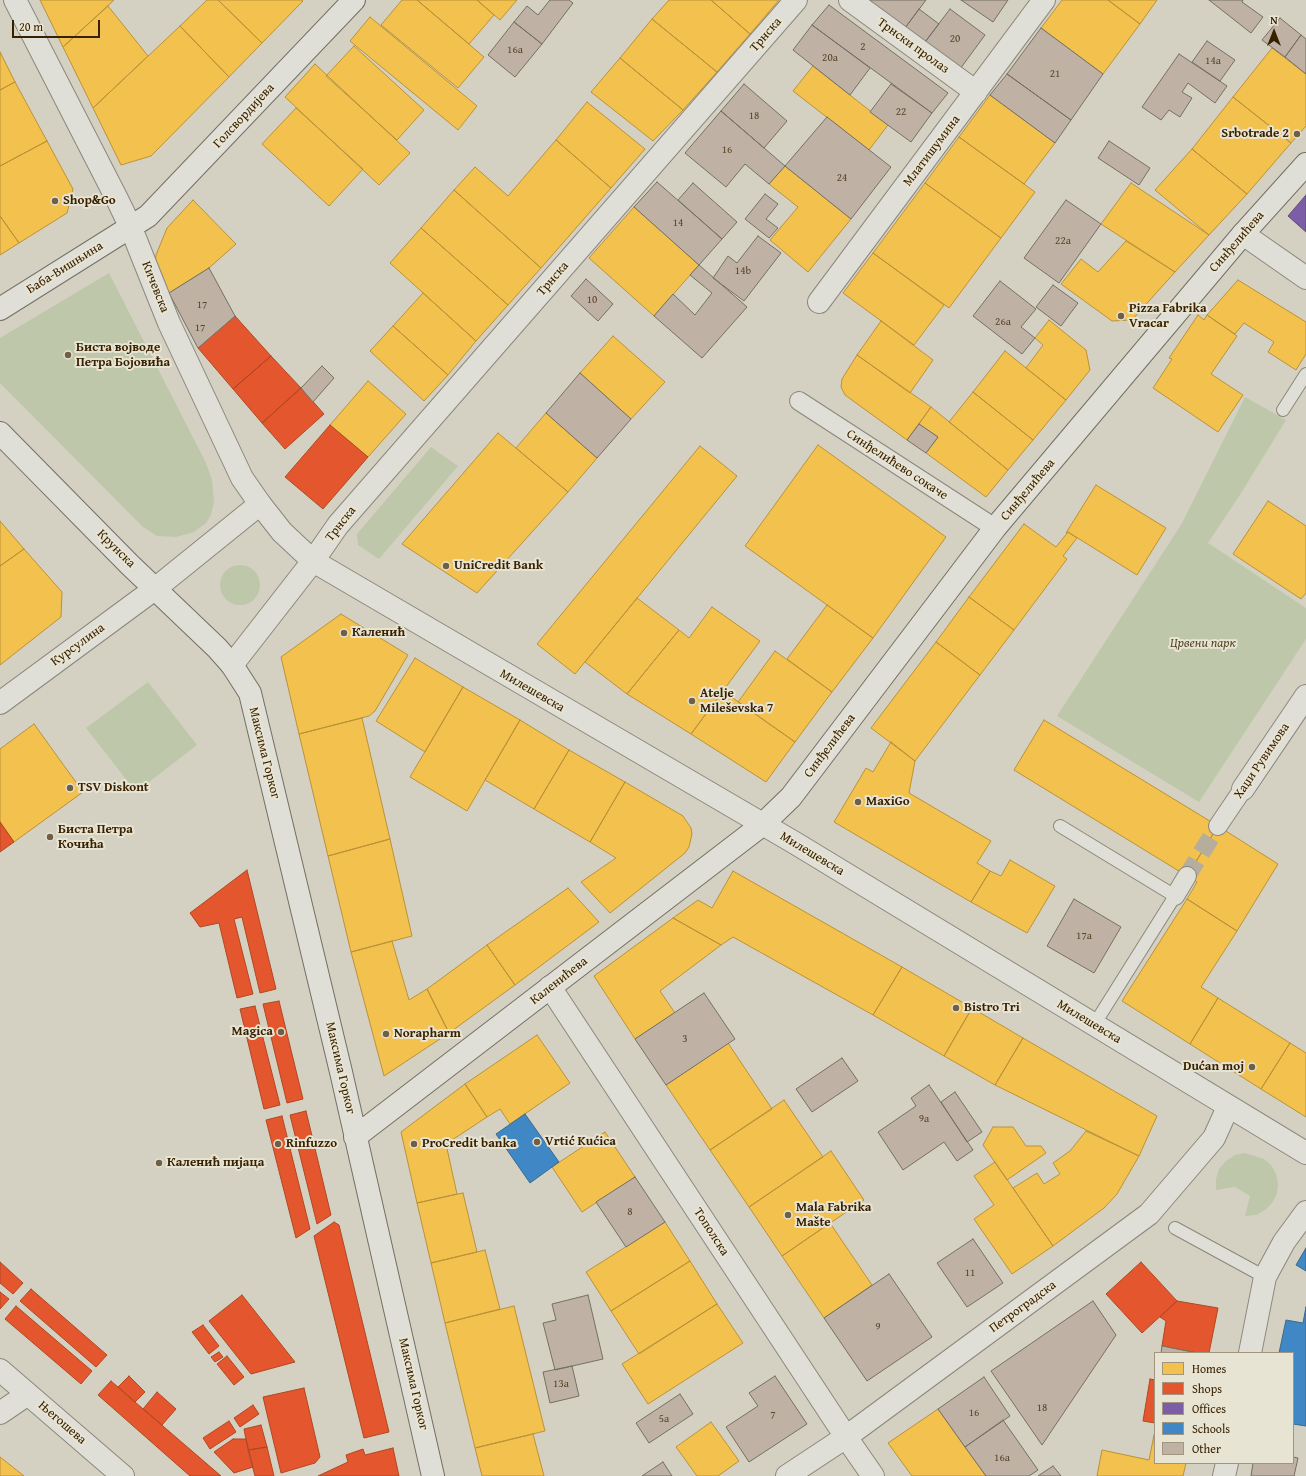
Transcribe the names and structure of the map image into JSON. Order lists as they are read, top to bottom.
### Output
{
  "streets": {
    "street": [
      "Трнска",
      "Трнски пролаз",
      "Голсвордијева",
      "Млатишумина",
      "Синђелићева",
      "Баба-Вишњина",
      "Кичевска",
      "Синђелићево сокаче",
      "Крунска",
      "Курсулина",
      "Милешевска",
      "Максима Горког",
      "Хаџи Рувимова",
      "Каленићева",
      "Тополска",
      "Петроградска",
      "Његошева"
    ]
  },
  "crossings": [
    ["Трнска", "Кичевска"],
    ["Трнска", "Крунска"],
    ["Трнска", "Милешевска"],
    ["Трнска", "Максима Горког"],
    ["Трнски пролаз", "Млатишумина"],
    ["Голсвордијева", "Баба-Вишњина"],
    ["Голсвордијева", "Кичевска"],
    ["Синђелићева", "Синђелићево сокаче"],
    ["Синђелићева", "Милешевска"],
    ["Синђелићева", "Каленићева"],
    ["Баба-Вишњина", "Кичевска"],
    ["Кичевска", "Курсулина"],
    ["Кичевска", "Милешевска"],
    ["Крунска", "Курсулина"],
    ["Крунска", "Максима Горког"],
    ["Милешевска", "Каленићева"],
    ["Милешевска", "Петроградска"],
    ["Максима Горког", "Каленићева"],
    ["Каленићева", "Тополска"],
    ["Тополска", "Петроградска"]
  ],
  "parks": ["Црвени парк"],
  "places": [
    "Srbotrade 2",
    "Shop&Go",
    "Pizza Fabrika Vracar",
    "Биста војводе Петра Бојовића",
    "UniCredit Bank",
    "Каленић",
    "Atelje Mileševska 7",
    "TSV Diskont",
    "MaxiGo",
    "Биста Петра Кочића",
    "Bistro Tri",
    "Magica",
    "Norapharm",
    "Dućan moj",
    "Vrtić Kućica",
    "Rinfuzzo",
    "ProCredit banka",
    "Каленић пијаца",
    "Mala Fabrika Mašte"
  ],
  "house_numbers": [
    "20",
    "2",
    "16a",
    "20a",
    "14a",
    "21",
    "22",
    "18",
    "16",
    "24",
    "14",
    "22a",
    "14b",
    "10",
    "17",
    "26a",
    "17",
    "17a",
    "3",
    "9a",
    "8",
    "11",
    "9",
    "13a",
    "18",
    "16",
    "7",
    "5a",
    "16a"
  ],
  "legend": [
    "Homes",
    "Shops",
    "Offices",
    "Schools",
    "Other"
  ],
  "scale_bar": "20 m",
  "north": "top"
}
